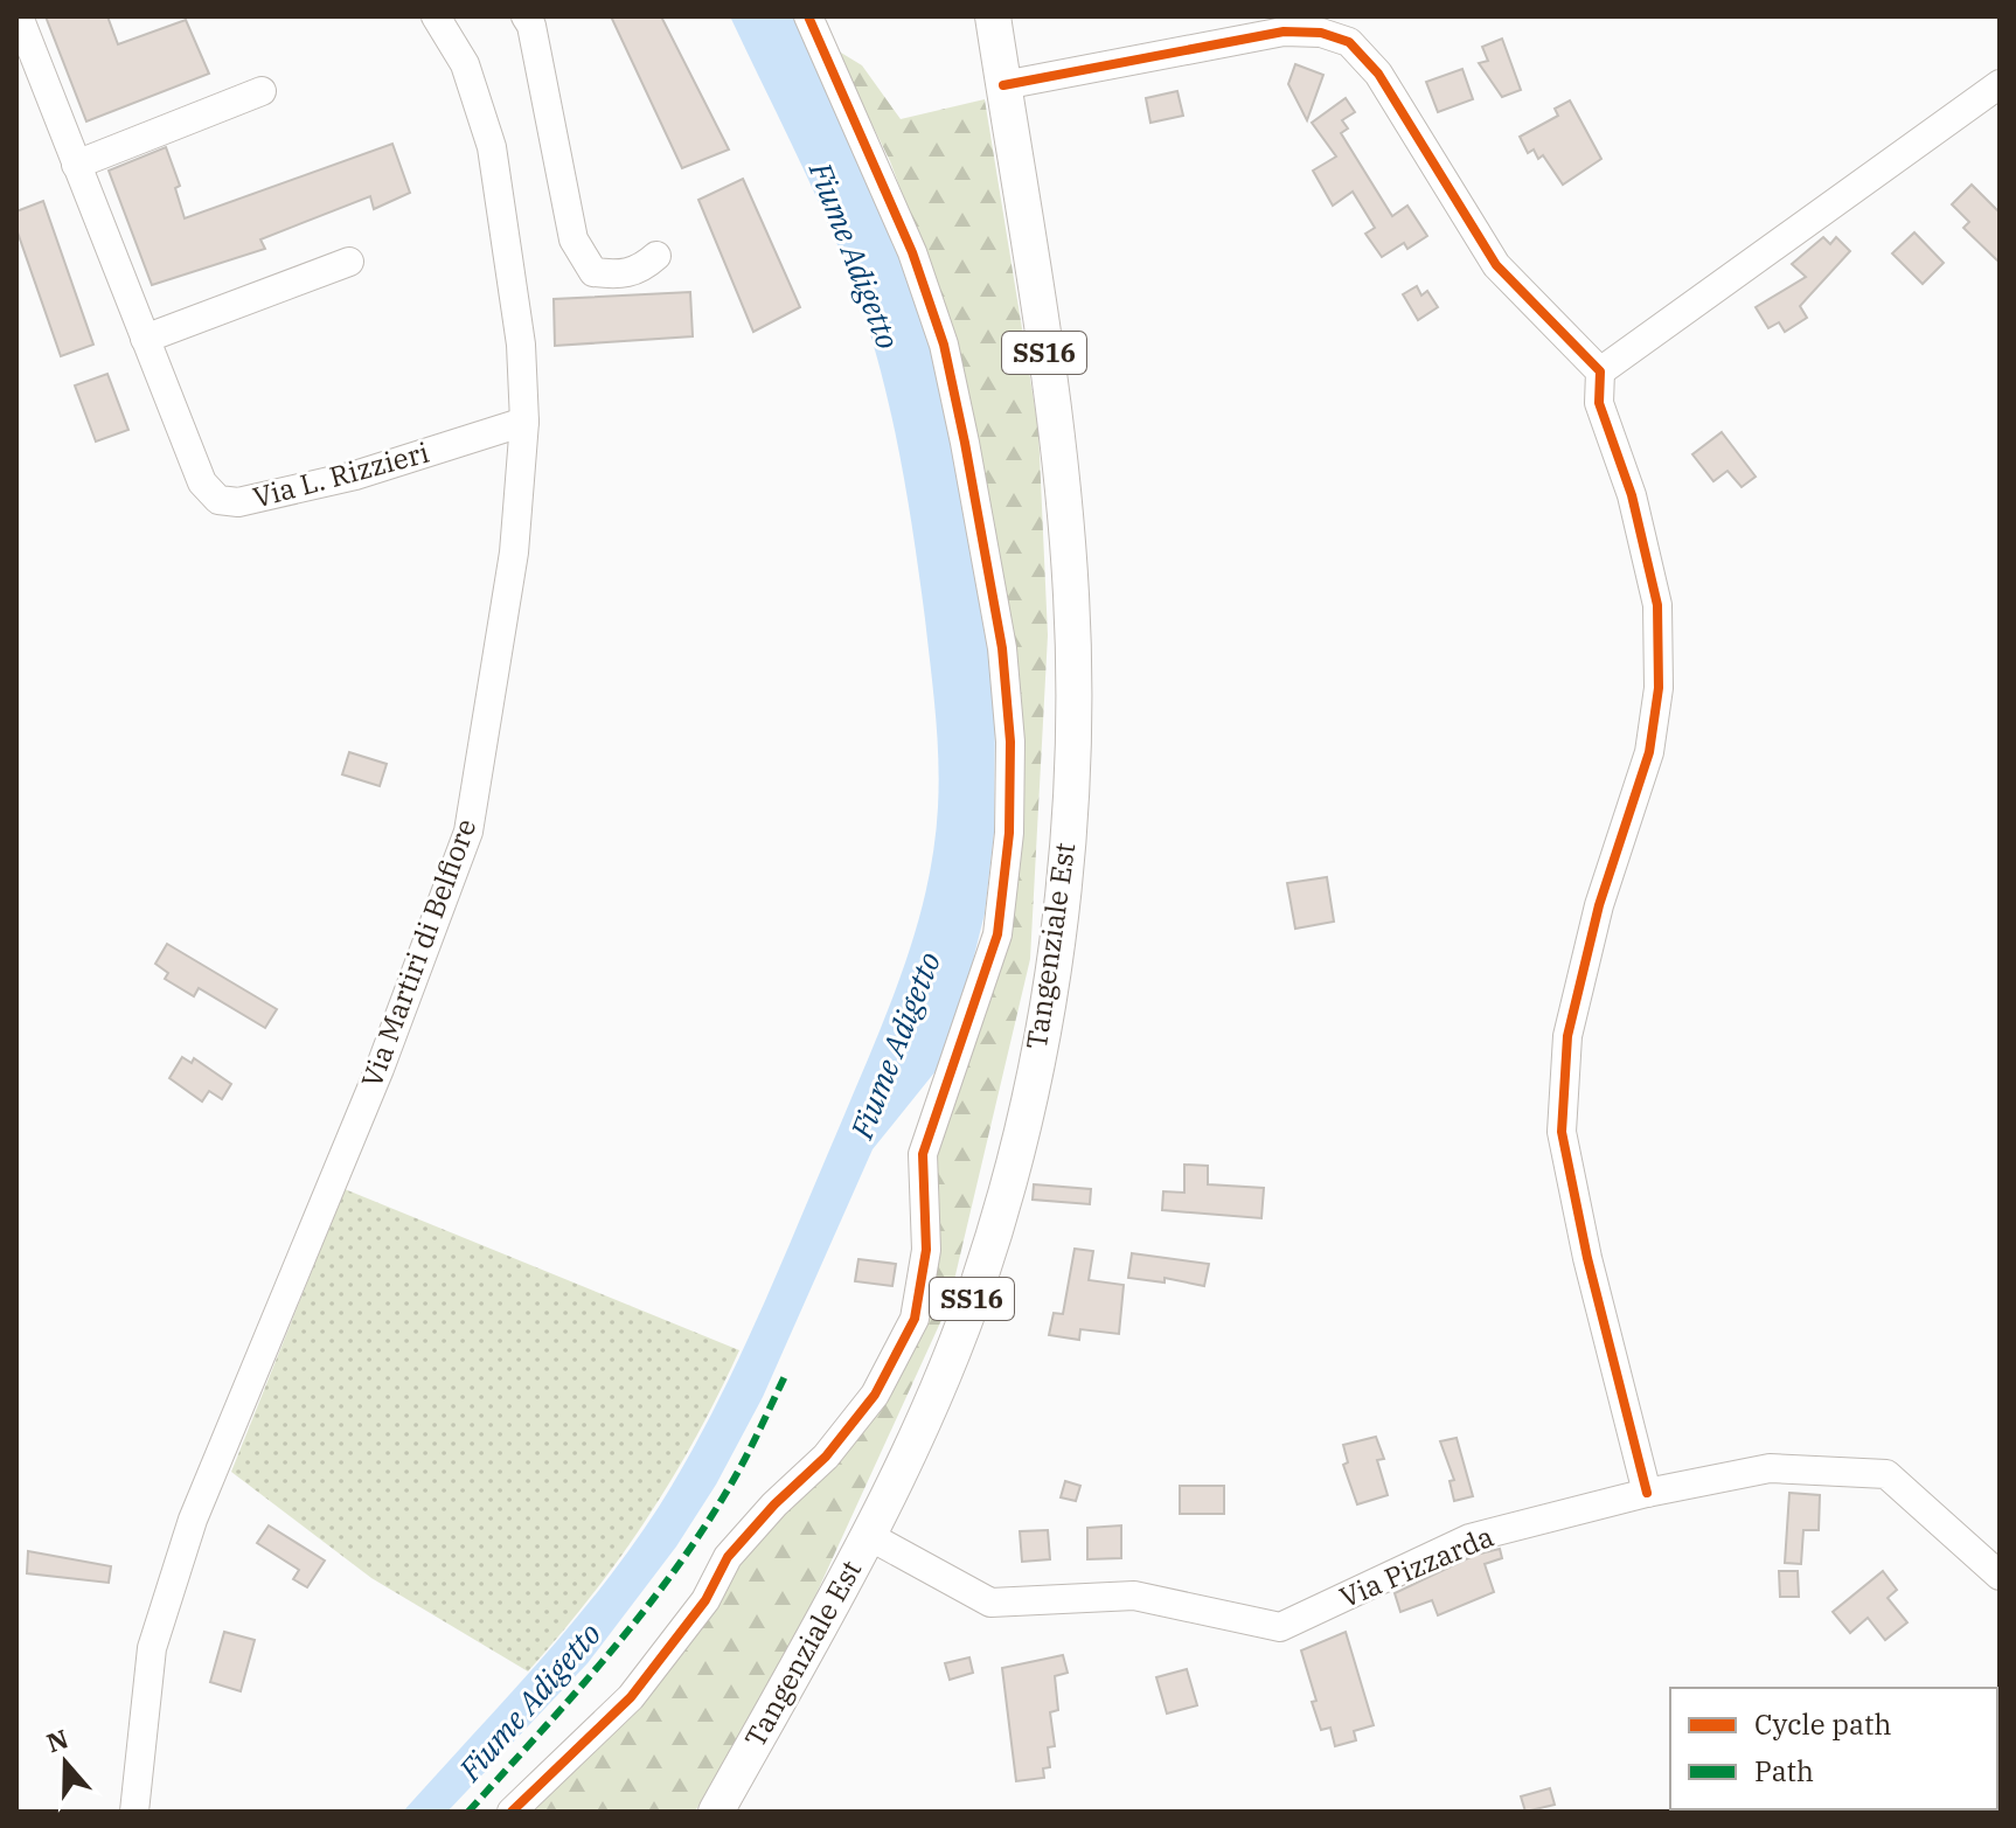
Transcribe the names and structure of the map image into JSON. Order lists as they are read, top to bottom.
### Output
{
  "streets": {
    "main road": ["SS16", "Tangenziale Est"],
    "street": ["Via L. Rizzieri", "Via Martiri di Belfiore", "Via Pizzarda"]
  },
  "crossings": [
    ["Via L. Rizzieri", "Via Martiri di Belfiore"],
    ["Tangenziale Est", "Via Pizzarda"]
  ],
  "water": ["Fiume Adigetto"],
  "legend": ["Cycle path", "Path"],
  "north": "top"
}
